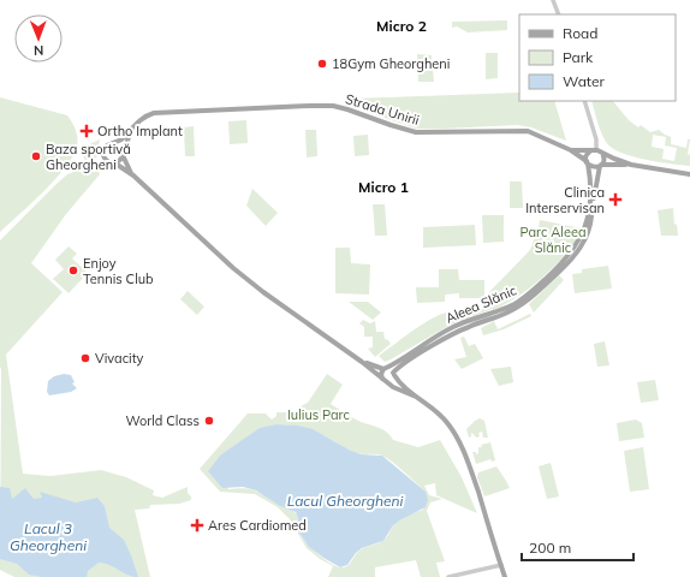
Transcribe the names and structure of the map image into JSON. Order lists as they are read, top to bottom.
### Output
{
  "streets": {
    "main road": ["Strada Unirii", "Aleea Slănic"]
  },
  "crossings": [
    ["Strada Unirii", "Aleea Slănic"]
  ],
  "districts": ["Micro 2", "Micro 1"],
  "water": ["Lacul Gheorgheni", "Lacul 3 Gheorgheni"],
  "parks": ["Parc Aleea Slănic", "Iulius Parc"],
  "places": {
    "other": [
      "18Gym Gheorgheni",
      "Baza sportivă Gheorgheni",
      "Enjoy Tennis Club",
      "Vivacity",
      "World Class"
    ],
    "health": ["Ortho Implant", "Clinica Interservisan", "Ares Cardiomed"]
  },
  "legend": ["Road", "Park", "Water"],
  "scale_bar": "200 m",
  "north": "bottom"
}
